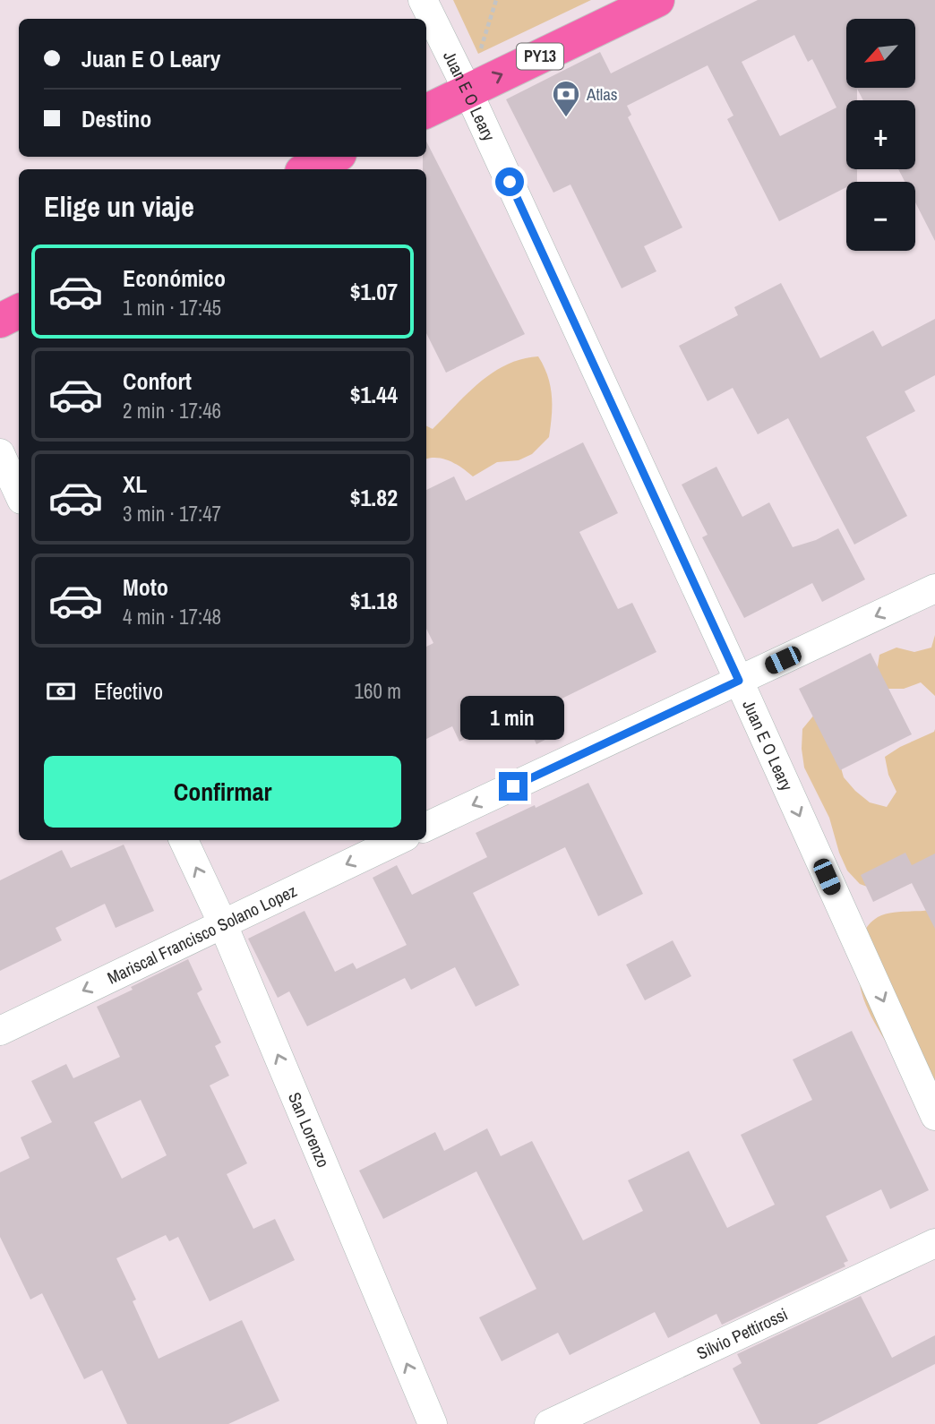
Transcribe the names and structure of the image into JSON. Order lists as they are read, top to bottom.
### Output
{
  "streets": {
    "highway": ["PY13"],
    "street": [
      "Juan E O Leary",
      "Mariscal Francisco Solano Lopez",
      "San Lorenzo",
      "Silvio Pettirossi"
    ]
  },
  "crossings": [
    ["PY13", "Juan E O Leary"],
    ["Mariscal Francisco Solano Lopez", "San Lorenzo"]
  ],
  "one_way": ["Juan E O Leary", "Mariscal Francisco Solano Lopez", "San Lorenzo"],
  "places": {
    "bank": ["Atlas"]
  },
  "north": "bottom left",
  "page": {
    "map_buttons": ["+", "−"],
    "banner": ["Juan E O Leary", "Destino"],
    "heading": "Elige un viaje",
    "list": [
      {
        "name": "Económico",
        "note": "1 min · 17:45",
        "value": "$1.07"
      },
      {
        "name": "Confort",
        "note": "2 min · 17:46",
        "value": "$1.44"
      },
      {
        "name": "XL",
        "note": "3 min · 17:47",
        "value": "$1.82"
      },
      {
        "name": "Moto",
        "note": "4 min · 17:48",
        "value": "$1.18"
      }
    ],
    "pay": ["Efectivo", "160 m"],
    "bubble": "1 min",
    "buttons": "Confirmar"
  }
}
